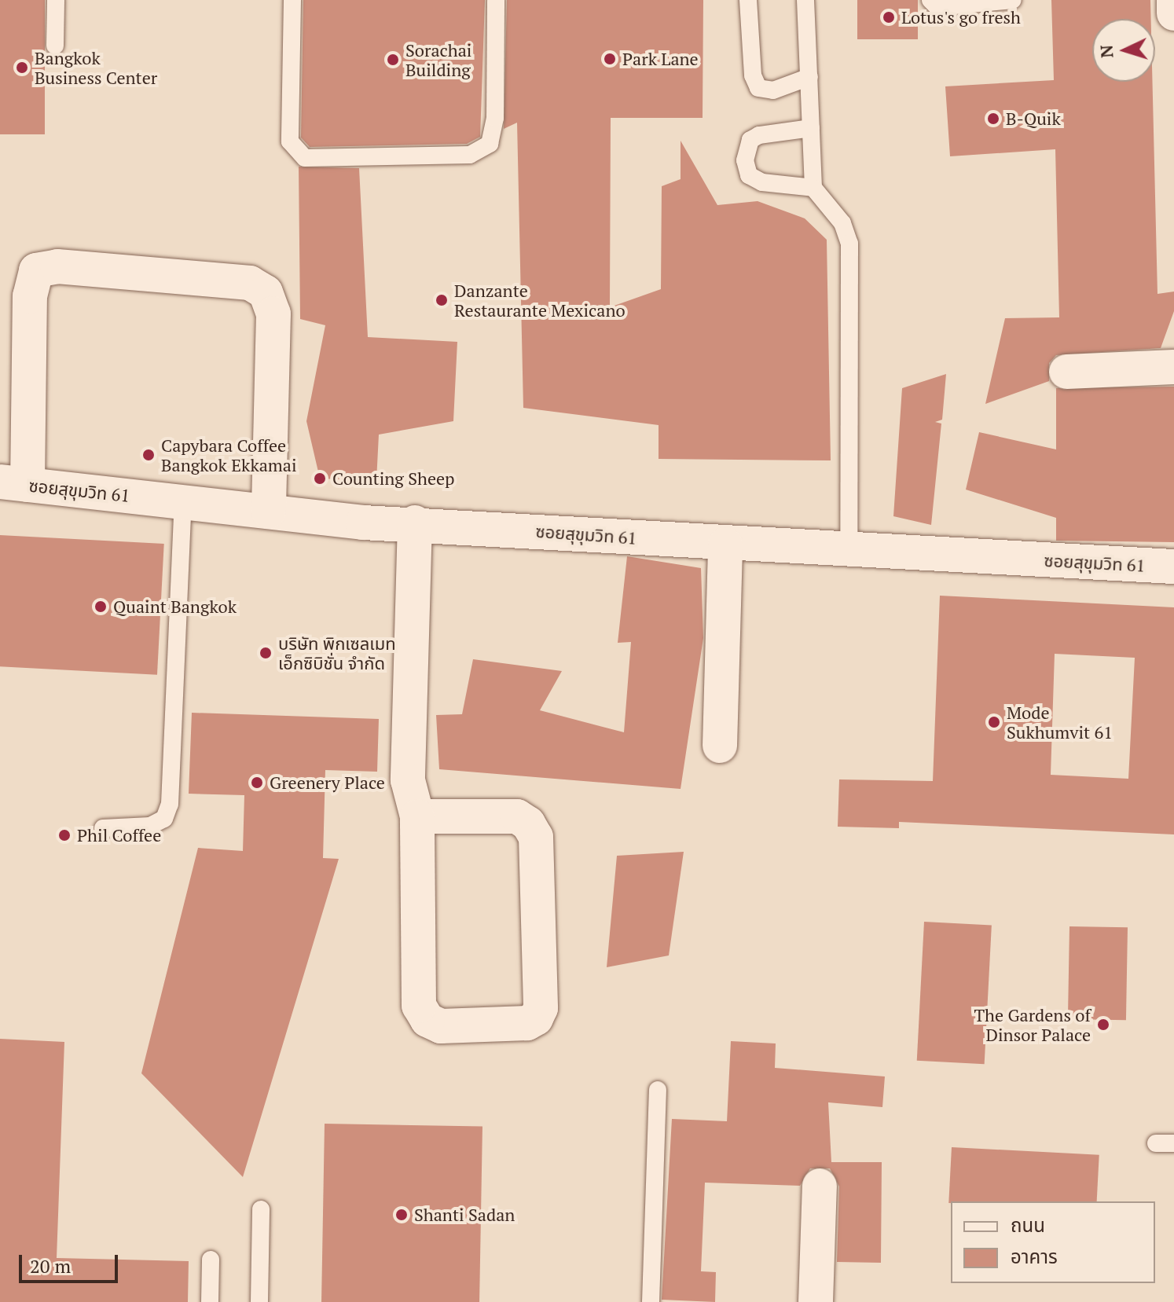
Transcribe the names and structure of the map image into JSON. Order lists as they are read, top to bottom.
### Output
{
  "streets": {
    "street": ["ซอยสุขุมวิท 61"]
  },
  "places": [
    "Lotus's go fresh",
    "Park Lane",
    "Sorachai Building",
    "Bangkok Business Center",
    "B-Quik",
    "Danzante Restaurante Mexicano",
    "Capybara Coffee Bangkok Ekkamai",
    "Counting Sheep",
    "Quaint Bangkok",
    "บริษัท พิกเซลเมท เอ็กซิบิชั่น จำกัด",
    "Mode Sukhumvit 61",
    "Greenery Place",
    "Phil Coffee",
    "The Gardens of Dinsor Palace",
    "Shanti Sadan"
  ],
  "legend": ["ถนน", "อาคาร"],
  "scale_bar": "20 m",
  "north": "left"
}
